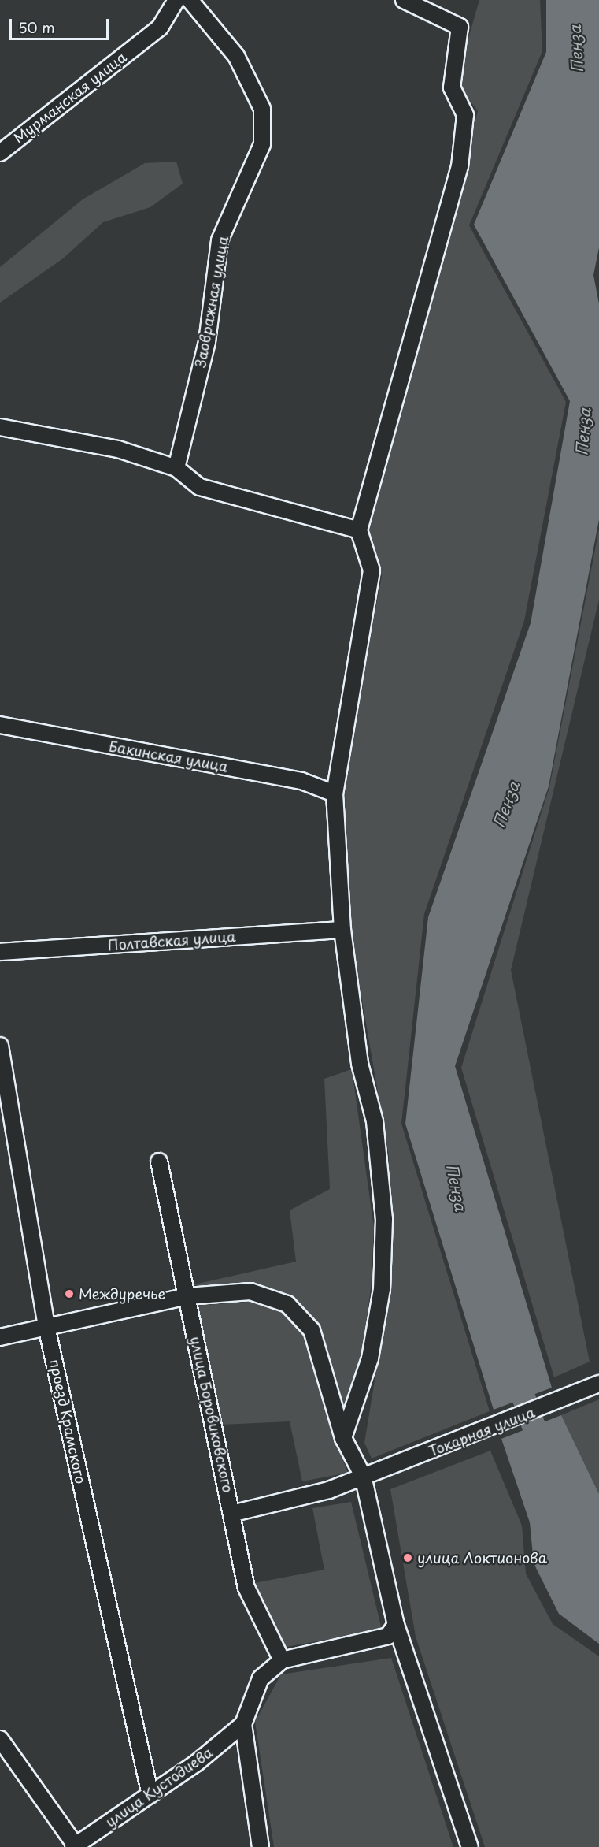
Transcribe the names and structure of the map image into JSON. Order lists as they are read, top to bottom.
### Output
{
  "streets": {
    "street": [
      "Мурманская улица",
      "Заовражная улица",
      "Бакинская улица",
      "Полтавская улица",
      "улица Боровиковского",
      "проезд Крамского",
      "Токарная улица",
      "улица Кустодиева"
    ]
  },
  "crossings": [
    ["улица Боровиковского", "Токарная улица"],
    ["проезд Крамского", "улица Кустодиева"]
  ],
  "water": ["Пенза"],
  "places": ["Междуречье", "улица Локтионова"],
  "scale_bar": "50 m"
}
